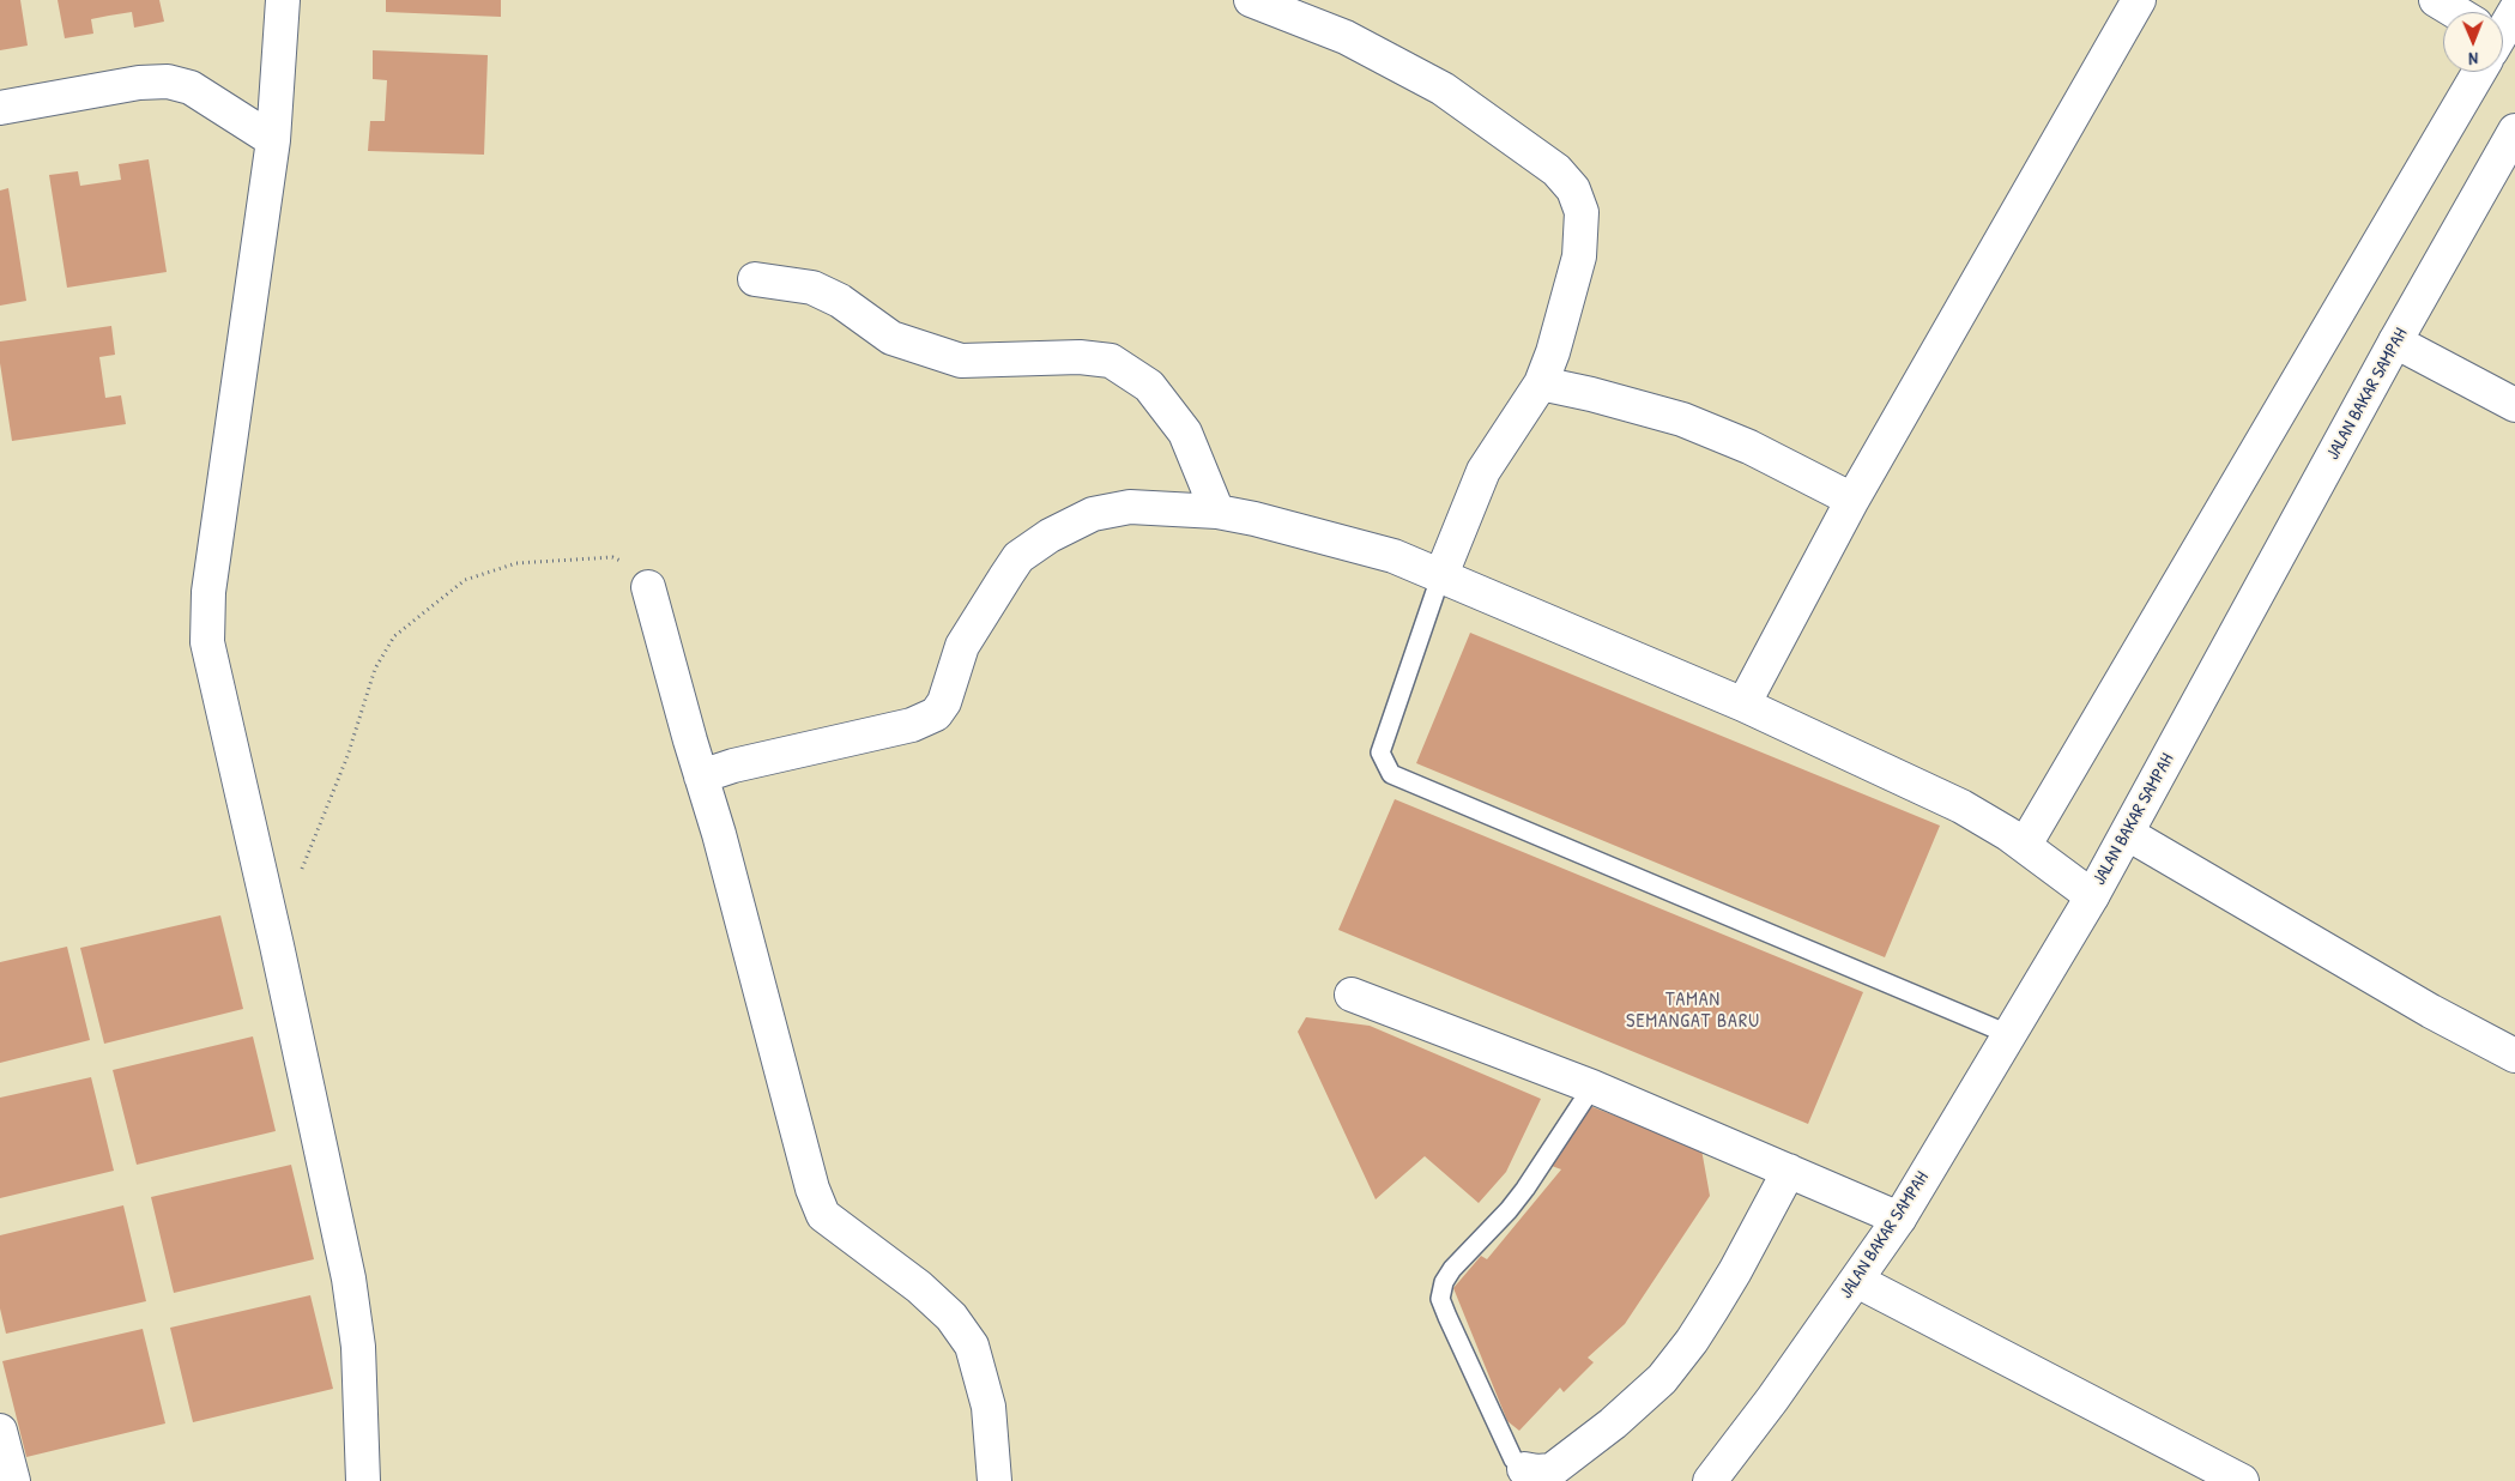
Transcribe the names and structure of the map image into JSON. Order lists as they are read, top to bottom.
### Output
{
  "streets": {
    "street": ["JALAN BAKAR SAMPAH"]
  },
  "districts": ["TAMAN SEMANGAT BARU"],
  "north": "bottom"
}
